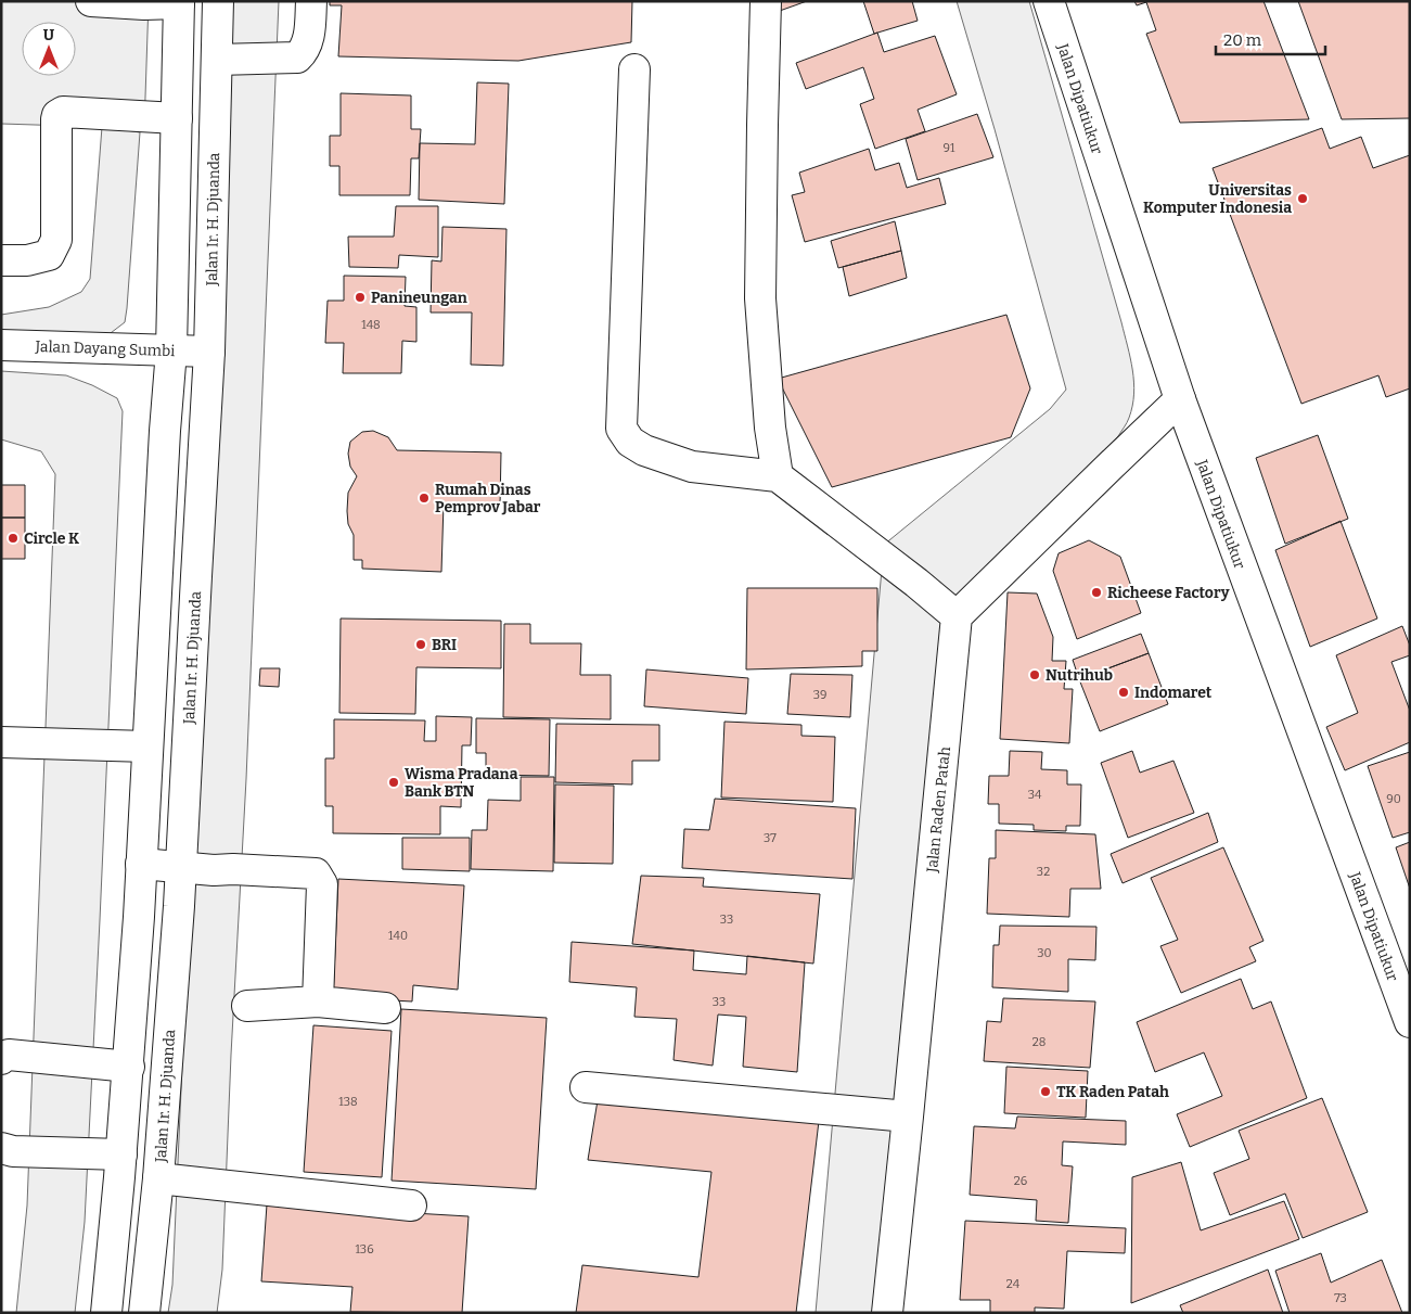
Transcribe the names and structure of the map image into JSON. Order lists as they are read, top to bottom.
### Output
{
  "streets": {
    "main road": [
      "Jalan Dipatiukur",
      "Jalan Ir. H. Djuanda",
      "Jalan Dayang Sumbi",
      "Jalan Raden Patah"
    ]
  },
  "crossings": [
    ["Jalan Ir. H. Djuanda", "Jalan Dayang Sumbi"]
  ],
  "places": [
    "Universitas Komputer Indonesia",
    "Panineungan",
    "Rumah Dinas Pemprov Jabar",
    "Circle K",
    "Richeese Factory",
    "BRI",
    "Nutrihub",
    "Indomaret",
    "Wisma Pradana Bank BTN",
    "TK Raden Patah"
  ],
  "house_numbers": [
    "91",
    "148",
    "39",
    "34",
    "90",
    "37",
    "32",
    "33",
    "140",
    "30",
    "33",
    "28",
    "138",
    "26",
    "136",
    "24",
    "73"
  ],
  "scale_bar": "20 m",
  "north": "top"
}
